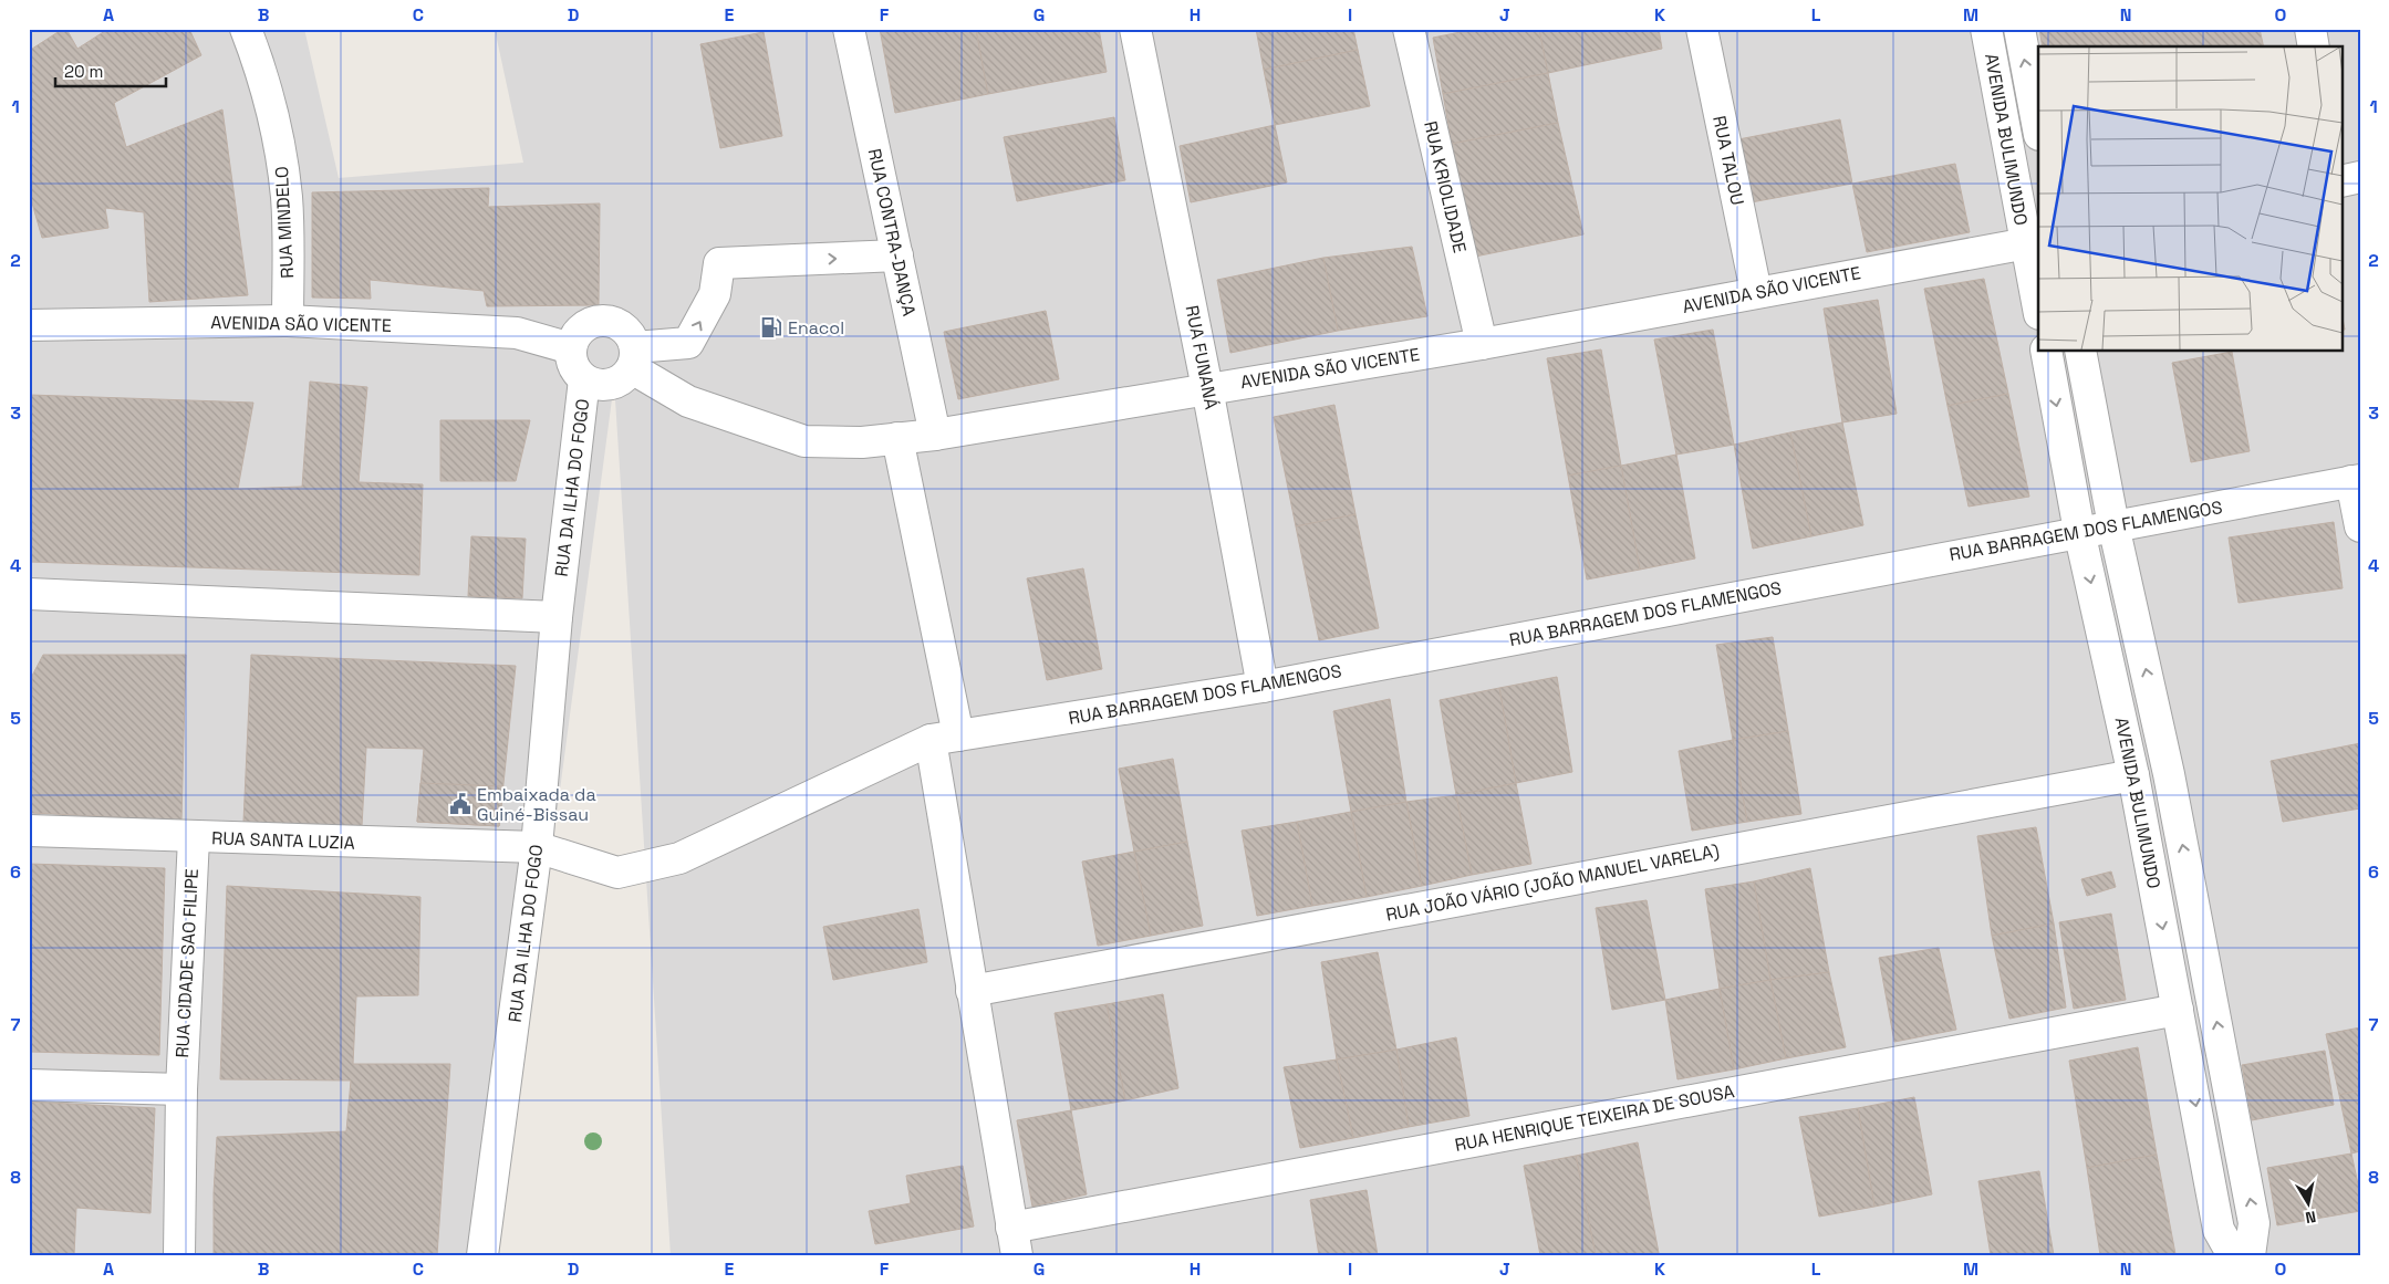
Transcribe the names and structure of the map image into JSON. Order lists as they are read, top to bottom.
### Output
{
  "streets": {
    "street": [
      "AVENIDA BULIMUNDO",
      "RUA TALOU",
      "RUA KRIOLIDADE",
      "RUA MINDELO",
      "RUA CONTRA-DANÇA",
      "AVENIDA SÃO VICENTE",
      "RUA FUNANÁ",
      "RUA DA ILHA DO FOGO",
      "RUA BARRAGEM DOS FLAMENGOS",
      "RUA SANTA LUZIA",
      "RUA JOÃO VÁRIO (JOÃO MANUEL VARELA)",
      "RUA CIDADE SAO FILIPE",
      "RUA HENRIQUE TEIXEIRA DE SOUSA"
    ]
  },
  "crossings": [
    ["AVENIDA BULIMUNDO", "AVENIDA SÃO VICENTE"],
    ["AVENIDA BULIMUNDO", "RUA BARRAGEM DOS FLAMENGOS"],
    ["AVENIDA BULIMUNDO", "RUA JOÃO VÁRIO (JOÃO MANUEL VARELA)"],
    ["AVENIDA BULIMUNDO", "RUA HENRIQUE TEIXEIRA DE SOUSA"],
    ["RUA TALOU", "AVENIDA SÃO VICENTE"],
    ["RUA KRIOLIDADE", "AVENIDA SÃO VICENTE"],
    ["RUA MINDELO", "AVENIDA SÃO VICENTE"],
    ["RUA CONTRA-DANÇA", "AVENIDA SÃO VICENTE"],
    ["AVENIDA SÃO VICENTE", "RUA FUNANÁ"],
    ["AVENIDA SÃO VICENTE", "RUA DA ILHA DO FOGO"],
    ["RUA FUNANÁ", "RUA BARRAGEM DOS FLAMENGOS"],
    ["RUA DA ILHA DO FOGO", "RUA BARRAGEM DOS FLAMENGOS"],
    ["RUA DA ILHA DO FOGO", "RUA SANTA LUZIA"],
    ["RUA BARRAGEM DOS FLAMENGOS", "RUA SANTA LUZIA"],
    ["RUA SANTA LUZIA", "RUA CIDADE SAO FILIPE"]
  ],
  "places": {
    "fuel station": ["Enacol"],
    "public building": ["Embaixada da Guiné-Bissau"]
  },
  "scale_bar": "20 m",
  "north": "bottom",
  "grid": {
    "columns": [
      "A",
      "B",
      "C",
      "D",
      "E",
      "F",
      "G",
      "H",
      "I",
      "J",
      "K",
      "L",
      "M",
      "N",
      "O"
    ],
    "rows": [
      "1",
      "2",
      "3",
      "4",
      "5",
      "6",
      "7",
      "8"
    ]
  }
}
